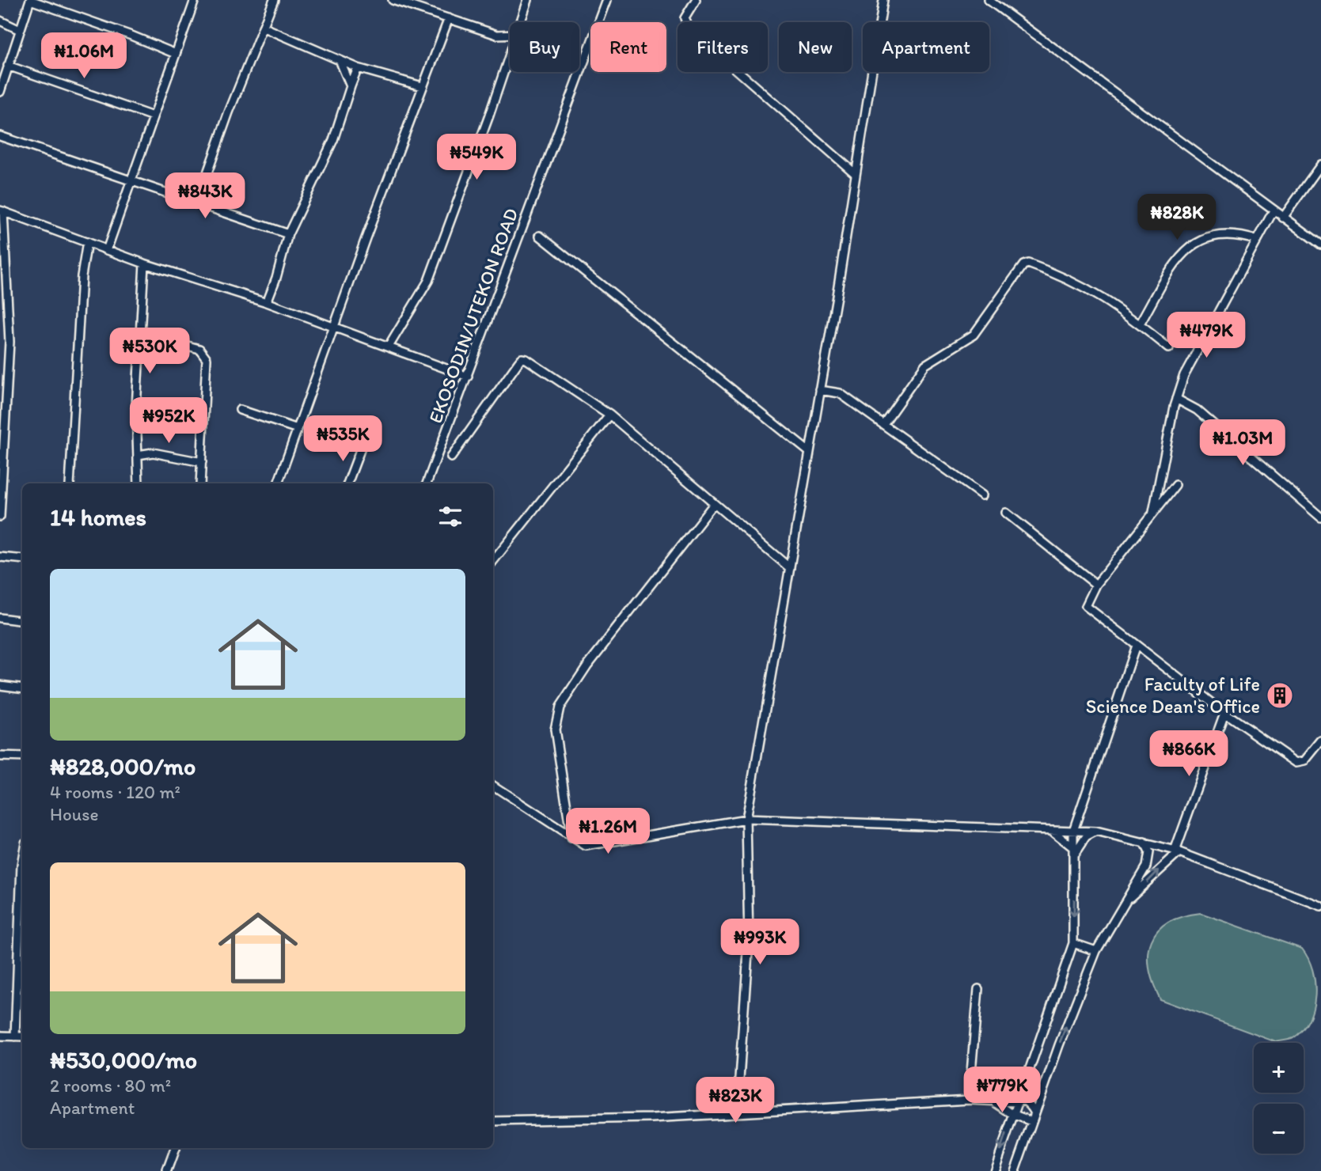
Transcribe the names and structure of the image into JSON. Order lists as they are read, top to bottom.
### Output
{
  "streets": {
    "street": ["EKOSODIN/UTEKON ROAD"]
  },
  "places": {
    "building": ["Faculty of Life Science Dean's Office"]
  },
  "page": {
    "chip": [
      "Buy",
      "Rent",
      "Filters",
      "New",
      "Apartment"
    ],
    "price": [
      "₦1.06M",
      "₦549K",
      "₦843K",
      "₦828K",
      "₦479K",
      "₦530K",
      "₦952K",
      "₦535K",
      "₦1.03M",
      "₦866K",
      "₦1.26M",
      "₦993K",
      "₦779K",
      "₦823K"
    ],
    "heading": "14 homes",
    "list": [
      {
        "name": "₦828,000/mo",
        "note": "4 rooms · 120 m² · House"
      },
      {
        "name": "₦530,000/mo",
        "note": "2 rooms · 80 m² · Apartment"
      }
    ],
    "map_buttons": ["+", "−"]
  }
}
